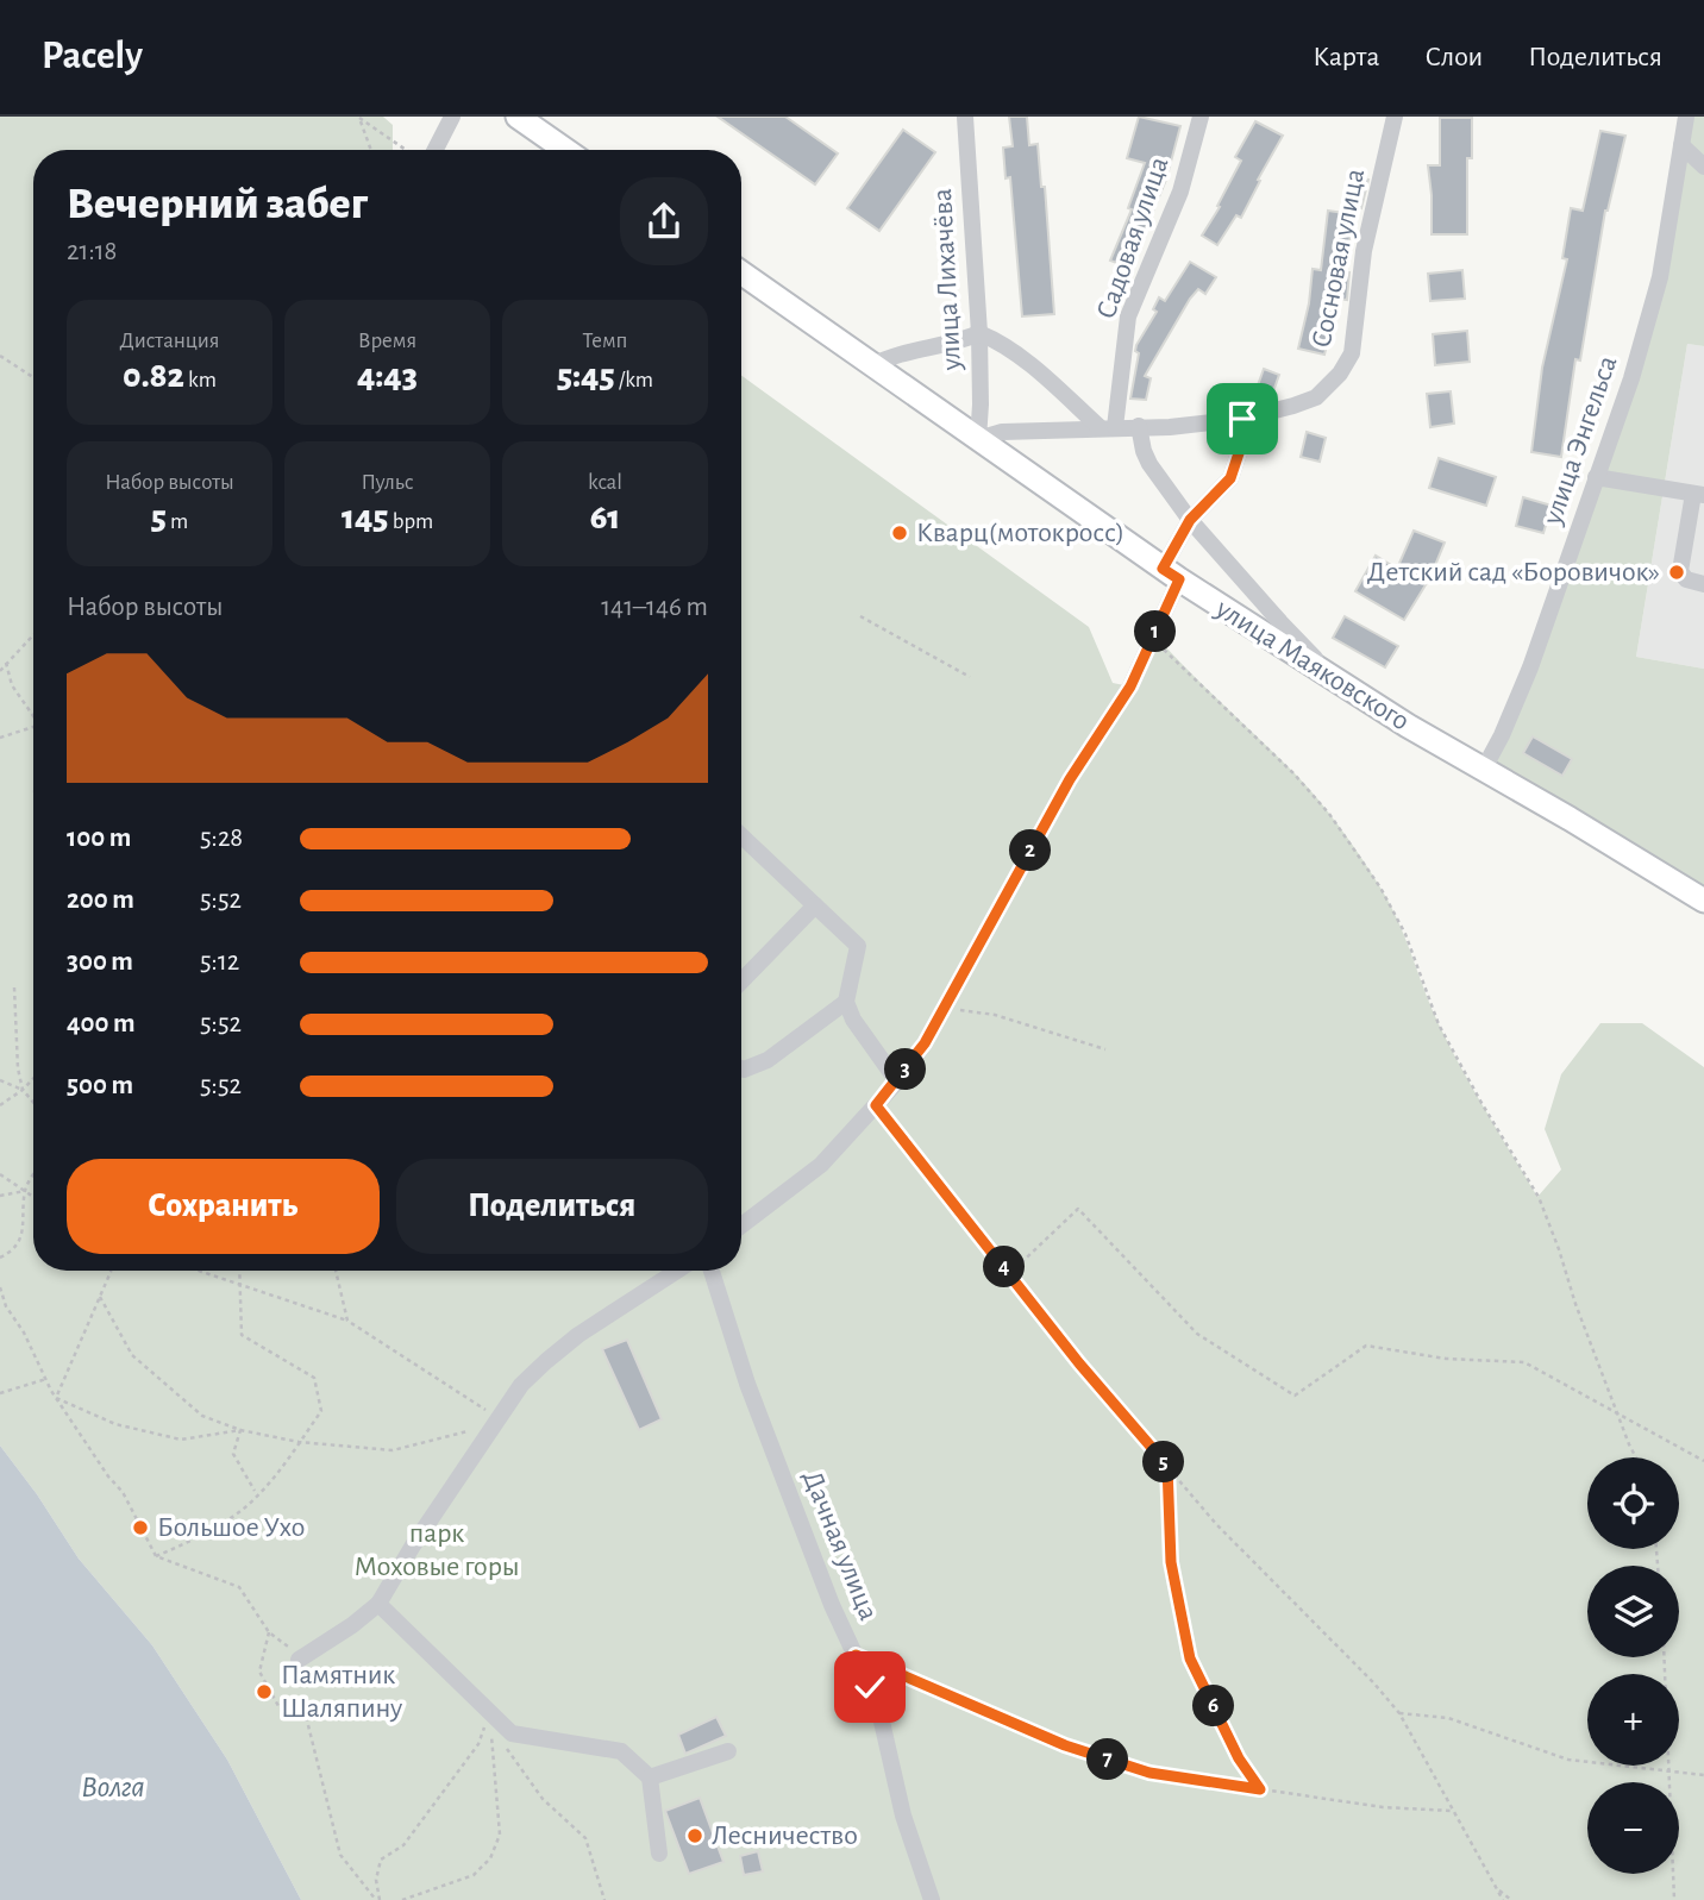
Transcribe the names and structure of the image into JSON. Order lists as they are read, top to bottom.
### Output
{
  "streets": {
    "main road": ["улица Маяковского"],
    "street": [
      "Садовая улица",
      "Сосновая улица",
      "улица Лихачёва",
      "улица Энгельса",
      "Дачная улица"
    ]
  },
  "crossings": [
    ["Садовая улица", "Сосновая улица"],
    ["Сосновая улица", "улица Лихачёва"],
    ["Сосновая улица", "улица Маяковского"],
    ["улица Лихачёва", "улица Маяковского"],
    ["улица Энгельса", "улица Маяковского"]
  ],
  "water": ["Волга"],
  "parks": ["парк Моховые горы"],
  "places": [
    "Кварц(мотокросс)",
    "Детский сад «Боровичок»",
    "Большое Ухо",
    "Памятник Шаляпину",
    "Лесничество"
  ],
  "page": {
    "header": "Pacely",
    "nav": ["Карта", "Слои", "Поделиться"],
    "heading": ["Вечерний забег", "21:18"],
    "stats": [
      ["Дистанция", "0.82 km"],
      ["Время", "4:43"],
      ["Темп", "5:45 /km"],
      ["Набор высоты", "5 m"],
      ["Пульс", "145 bpm"],
      ["kcal", "61"]
    ],
    "chart": ["Набор высоты", "141–146 m"],
    "pins": [
      "1",
      "2",
      "3",
      "4",
      "5",
      "6",
      "7"
    ],
    "list": [
      {
        "name": "100 m",
        "note": "5:28"
      },
      {
        "name": "200 m",
        "note": "5:52"
      },
      {
        "name": "300 m",
        "note": "5:12"
      },
      {
        "name": "400 m",
        "note": "5:52"
      },
      {
        "name": "500 m",
        "note": "5:52"
      }
    ],
    "buttons": ["Сохранить", "Поделиться"],
    "map_buttons": ["+", "−"]
  }
}
